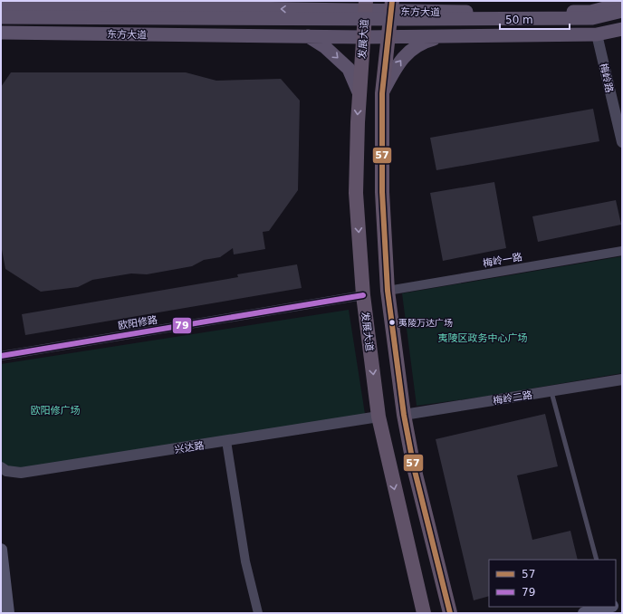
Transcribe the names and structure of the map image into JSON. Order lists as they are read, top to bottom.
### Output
{
  "streets": {
    "highway": ["发展大道"],
    "main road": ["东方大道"],
    "street": [
      "梅岭路",
      "梅岭一路",
      "欧阳修路",
      "梅岭二路",
      "兴达路"
    ]
  },
  "crossings": [
    ["东方大道", "发展大道"],
    ["东方大道", "梅岭路"],
    ["发展大道", "欧阳修路"],
    ["发展大道", "兴达路"]
  ],
  "parks": ["夷陵区政务中心广场", "欧阳修广场"],
  "places": ["夷陵万达广场"],
  "lines": ["transit line 57", "transit line 79"],
  "legend": ["57", "79"],
  "scale_bar": "50 m"
}
